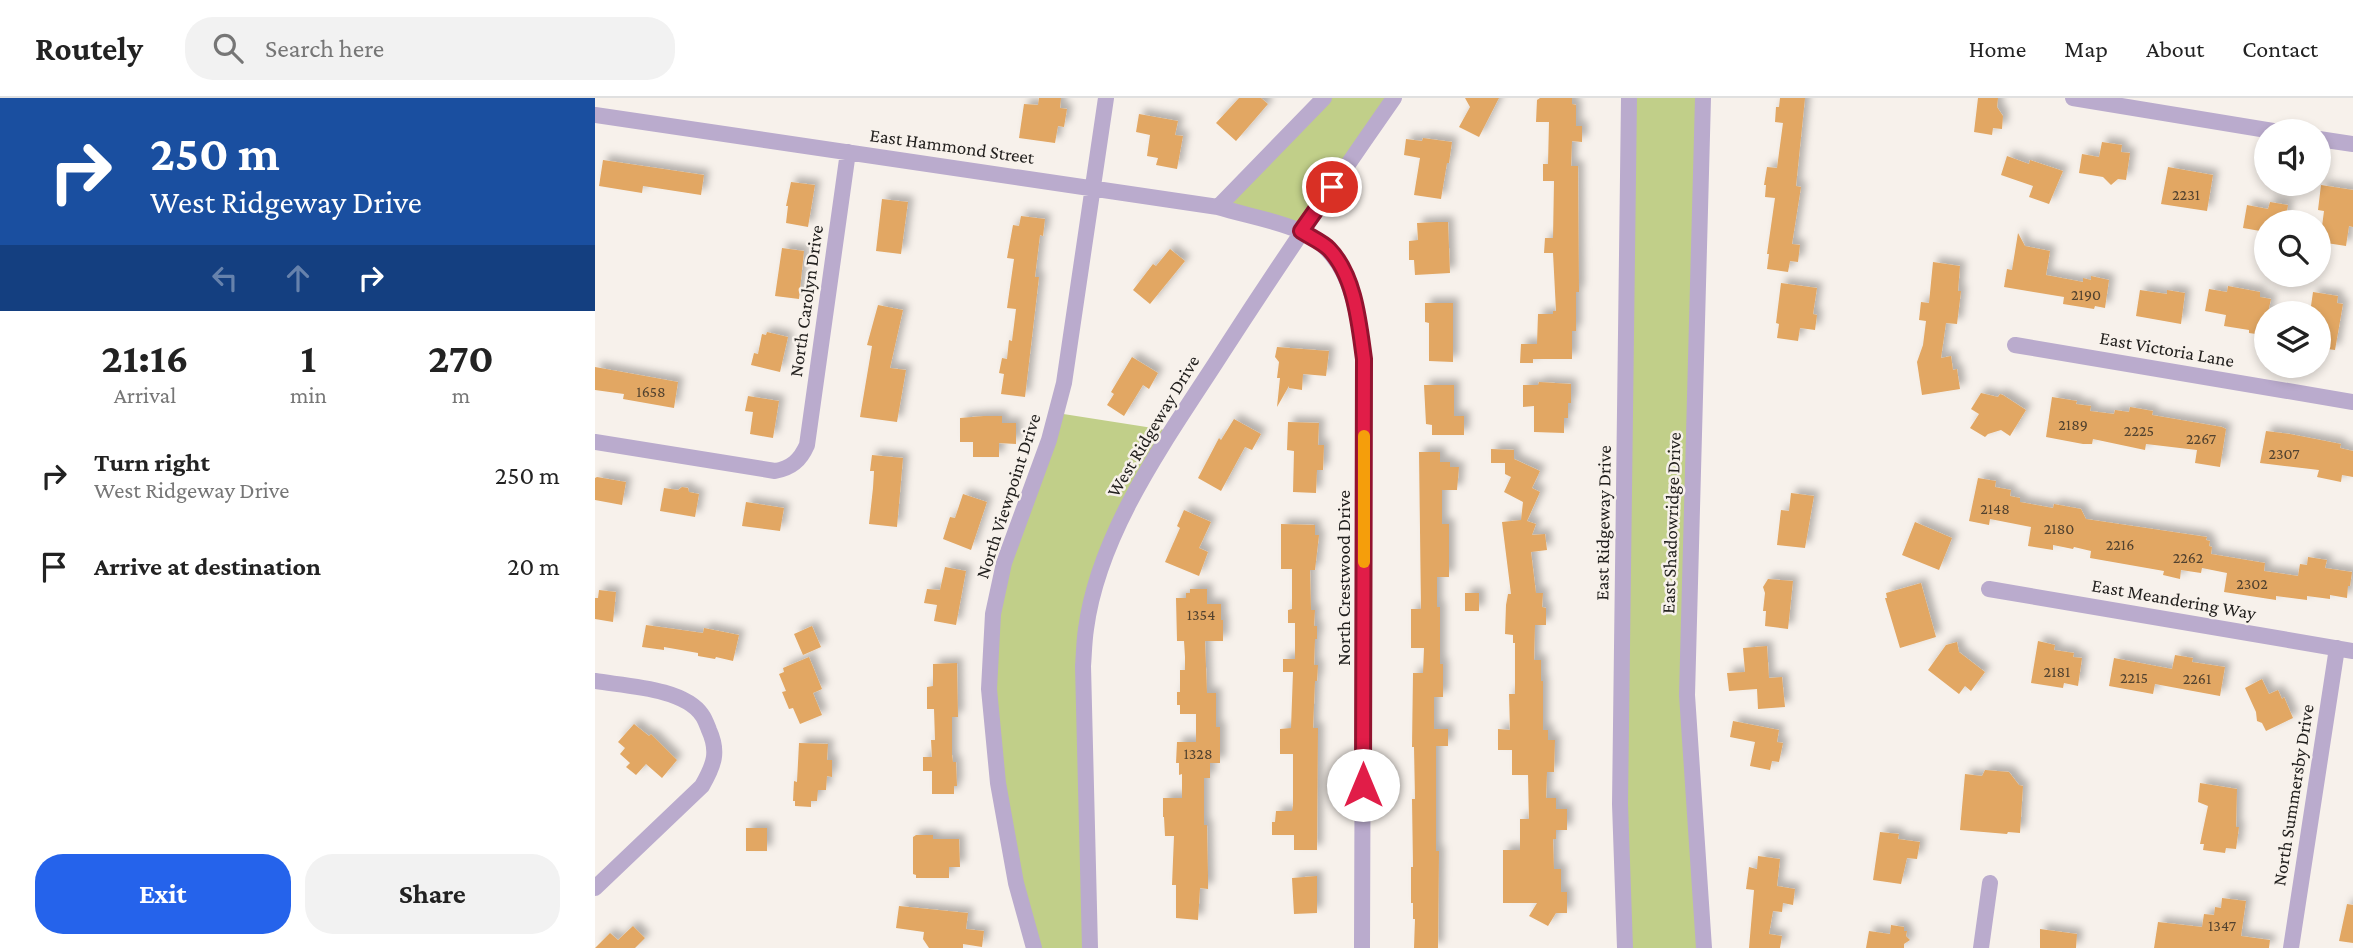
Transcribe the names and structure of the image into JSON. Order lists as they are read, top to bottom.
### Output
{
  "streets": {
    "street": [
      "East Hammond Street",
      "North Carolyn Drive",
      "East Victoria Lane",
      "West Ridgeway Drive",
      "North Viewpoint Drive",
      "East Ridgeway Drive",
      "East Shadowridge Drive",
      "North Crestwood Drive",
      "East Meandering Way",
      "North Summersby Drive"
    ]
  },
  "crossings": [
    ["East Hammond Street", "North Carolyn Drive"],
    ["East Hammond Street", "West Ridgeway Drive"],
    ["East Hammond Street", "North Viewpoint Drive"],
    ["East Hammond Street", "North Crestwood Drive"],
    ["West Ridgeway Drive", "North Crestwood Drive"],
    ["East Meandering Way", "North Summersby Drive"]
  ],
  "house_numbers": [
    "2231",
    "2190",
    "1658",
    "2189",
    "2225",
    "2267",
    "2307",
    "2148",
    "2180",
    "2216",
    "2262",
    "2302",
    "1354",
    "2181",
    "2215",
    "2261",
    "1328",
    "1347"
  ],
  "page": {
    "header": "Routely",
    "search": "Search here",
    "nav": [
      "Home",
      "Map",
      "About",
      "Contact"
    ],
    "turn": ["250 m", "West Ridgeway Drive"],
    "eta": [
      "21:16",
      "Arrival",
      "1",
      "min",
      "270",
      "m"
    ],
    "list": [
      {
        "name": "Turn right",
        "note": "West Ridgeway Drive",
        "value": "250 m"
      },
      {
        "name": "Arrive at destination",
        "value": "20 m"
      }
    ],
    "buttons": ["Exit", "Share"]
  }
}
